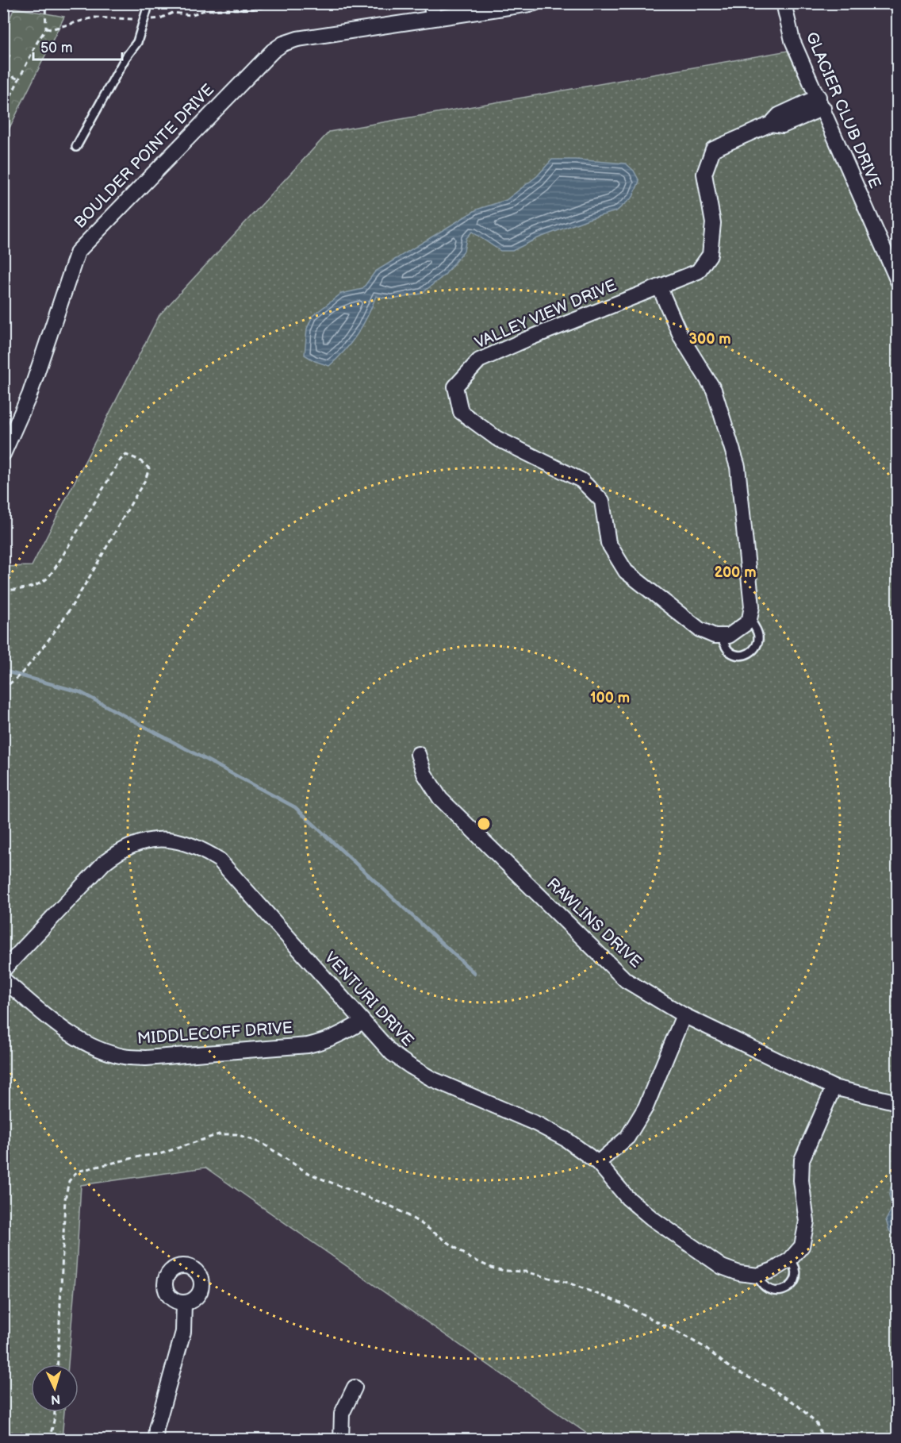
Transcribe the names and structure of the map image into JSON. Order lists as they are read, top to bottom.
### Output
{
  "streets": {
    "street": [
      "GLACIER CLUB DRIVE",
      "BOULDER POINTE DRIVE",
      "VALLEY VIEW DRIVE",
      "RAWLINS DRIVE",
      "VENTURI DRIVE",
      "MIDDLECOFF DRIVE"
    ]
  },
  "crossings": [
    ["GLACIER CLUB DRIVE", "VALLEY VIEW DRIVE"],
    ["VENTURI DRIVE", "MIDDLECOFF DRIVE"]
  ],
  "scale_bar": "50 m",
  "north": "bottom",
  "rings": ["300 m", "200 m", "100 m"]
}
